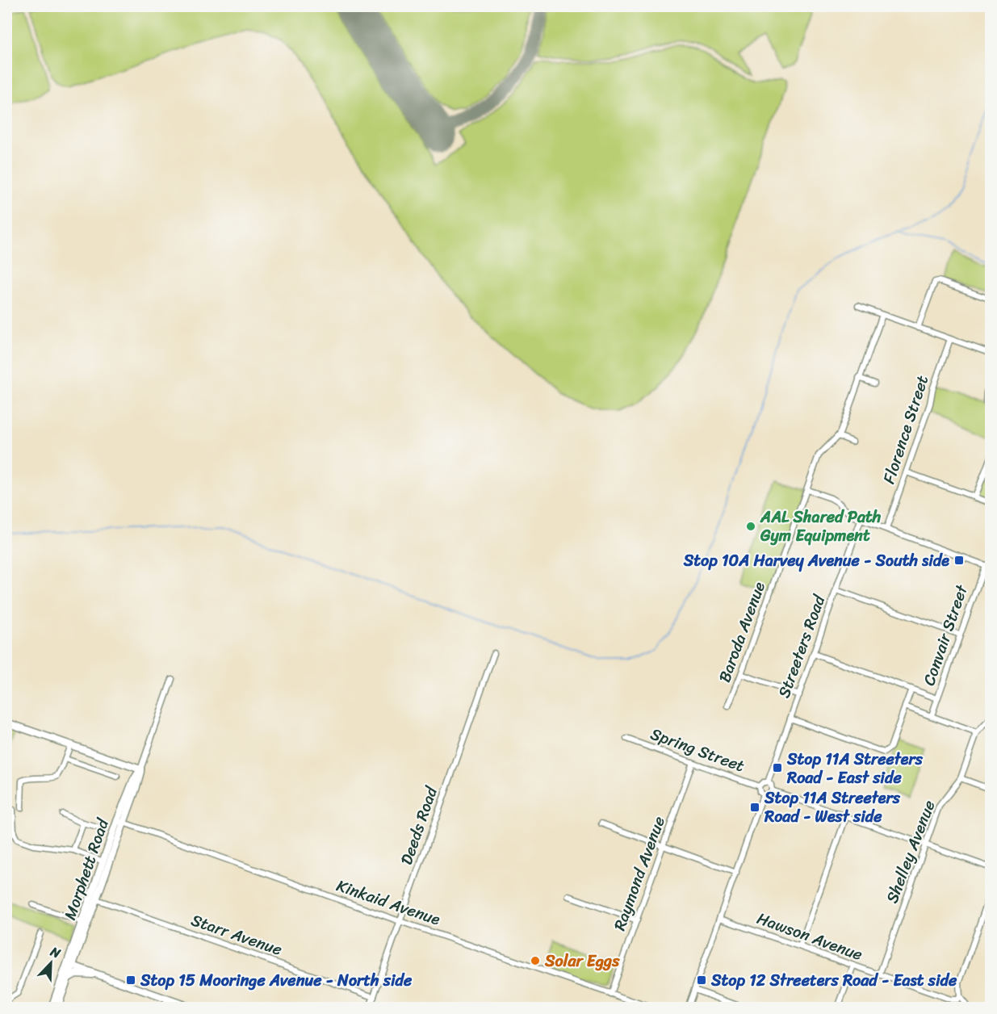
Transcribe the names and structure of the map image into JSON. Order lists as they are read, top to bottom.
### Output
{
  "streets": {
    "street": [
      "Florence Street",
      "Baroda Avenue",
      "Convair Street",
      "Streeters Road",
      "Spring Street",
      "Deeds Road",
      "Shelley Avenue",
      "Morphett Road",
      "Raymond Avenue",
      "Kinkaid Avenue",
      "Starr Avenue",
      "Hawson Avenue"
    ]
  },
  "crossings": [
    ["Streeters Road", "Spring Street"],
    ["Spring Street", "Raymond Avenue"],
    ["Deeds Road", "Kinkaid Avenue"],
    ["Deeds Road", "Starr Avenue"],
    ["Shelley Avenue", "Hawson Avenue"],
    ["Morphett Road", "Kinkaid Avenue"],
    ["Morphett Road", "Starr Avenue"],
    ["Raymond Avenue", "Kinkaid Avenue"]
  ],
  "places": {
    "other": ["AAL Shared Path Gym Equipment", "Solar Eggs"],
    "transit": [
      "Stop 10A Harvey Avenue - South side",
      "Stop 11A Streeters Road - East side",
      "Stop 11A Streeters Road - West side",
      "Stop 15 Mooringe Avenue - North side",
      "Stop 12 Streeters Road - East side"
    ]
  },
  "north": "top right"
}
